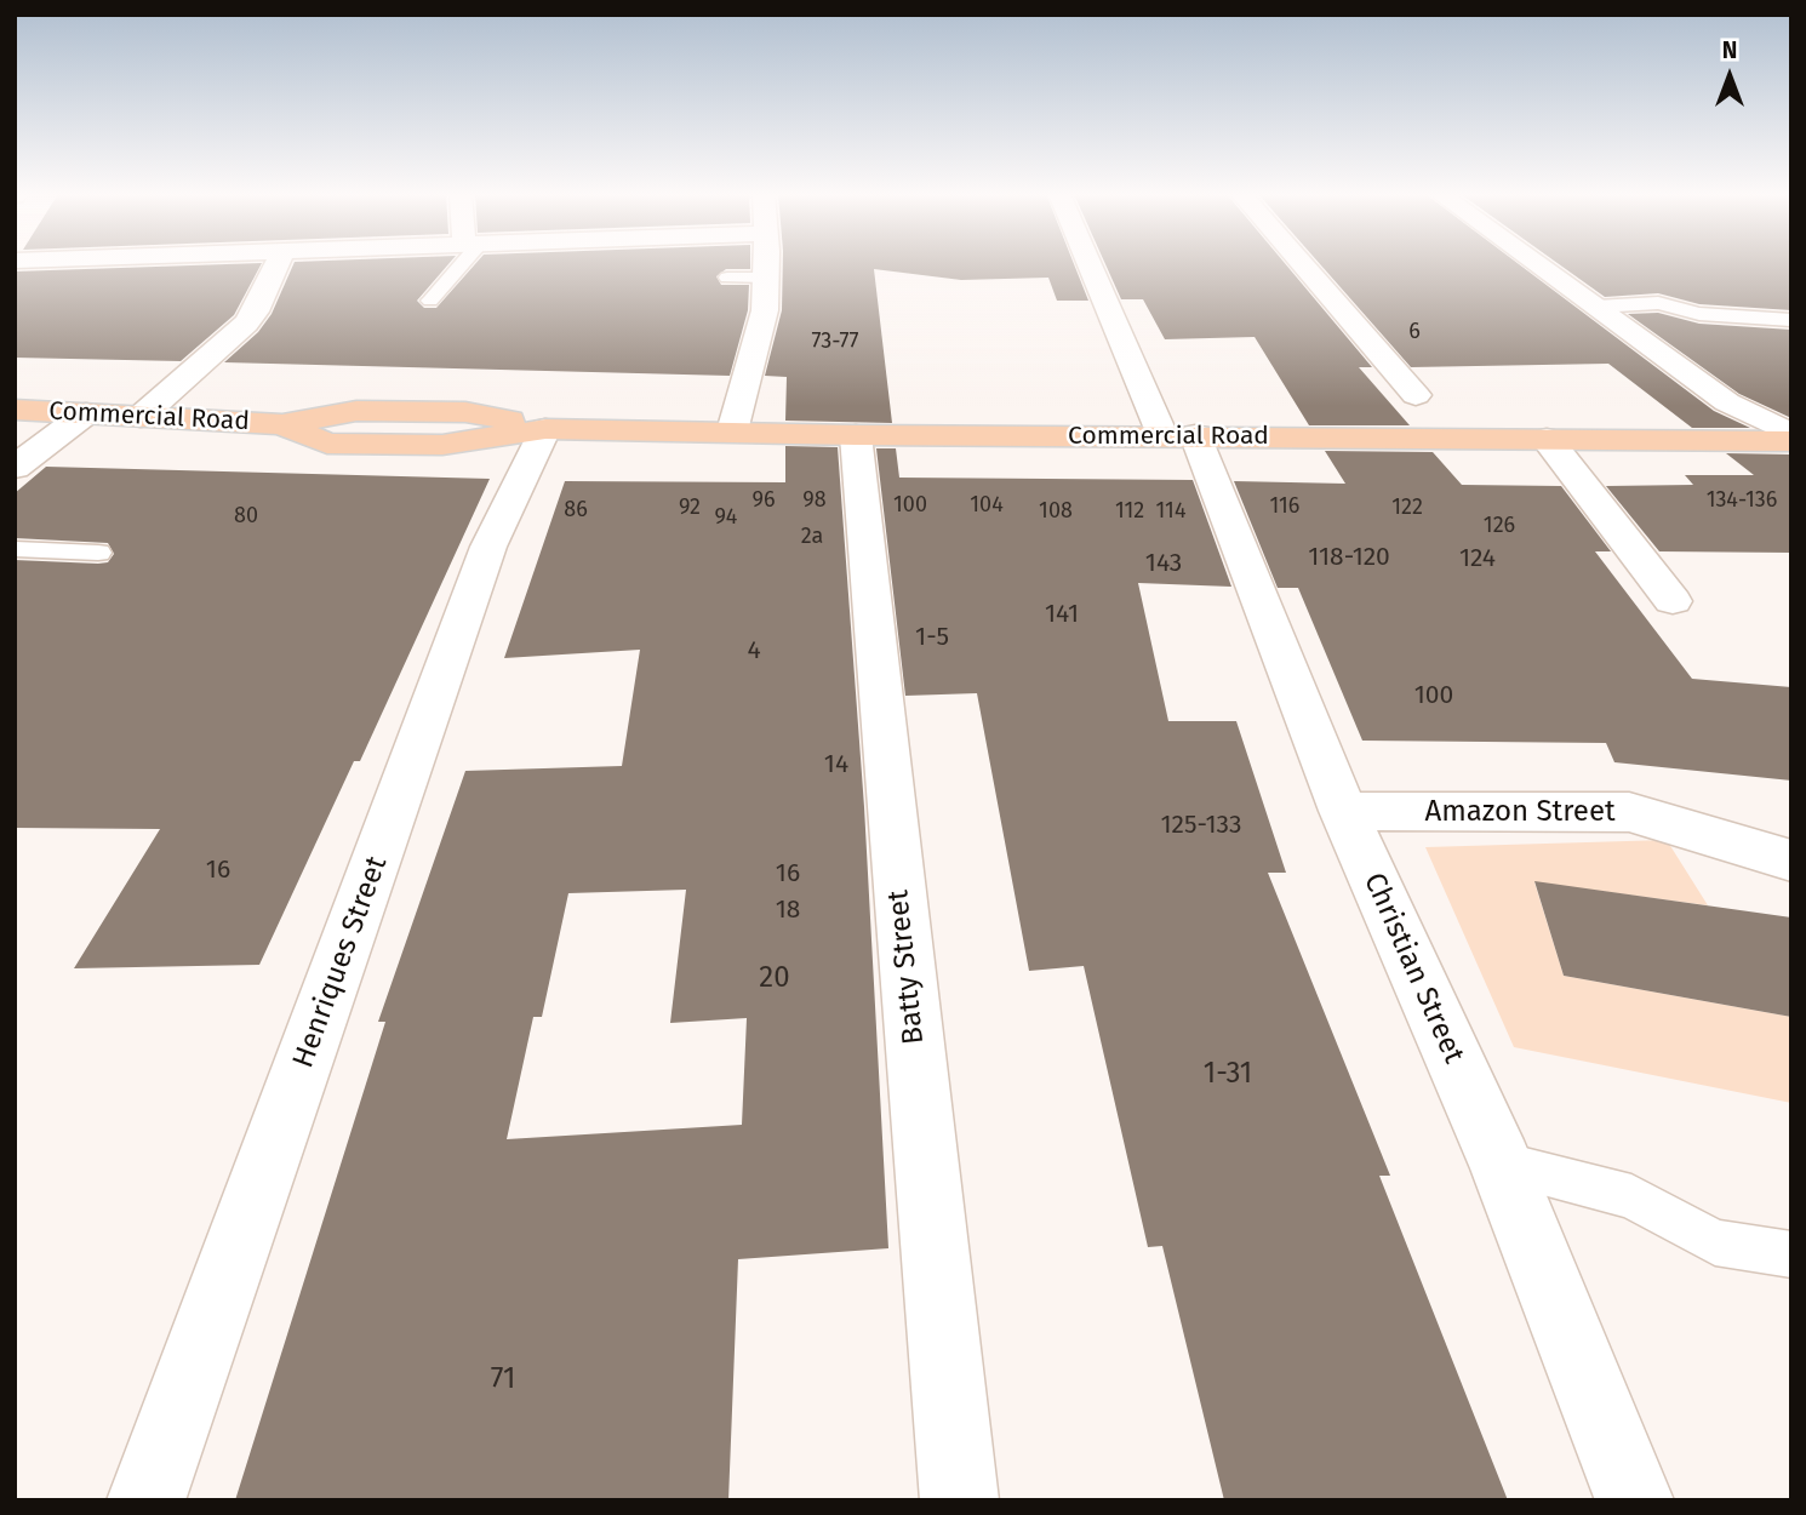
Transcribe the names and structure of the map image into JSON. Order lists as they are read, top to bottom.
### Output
{
  "streets": {
    "highway": ["Commercial Road"],
    "street": [
      "Amazon Street",
      "Henriques Street",
      "Batty Street",
      "Christian Street"
    ]
  },
  "crossings": [
    ["Commercial Road", "Henriques Street"],
    ["Commercial Road", "Batty Street"],
    ["Commercial Road", "Christian Street"],
    ["Amazon Street", "Christian Street"]
  ],
  "house_numbers": [
    "6",
    "73-77",
    "96",
    "98",
    "134-136",
    "100",
    "104",
    "116",
    "92",
    "122",
    "86",
    "108",
    "112",
    "114",
    "80",
    "94",
    "126",
    "2a",
    "118-120",
    "124",
    "143",
    "141",
    "1-5",
    "4",
    "100",
    "14",
    "125-133",
    "16",
    "16",
    "18",
    "20",
    "1-31",
    "71"
  ],
  "north": "top"
}
